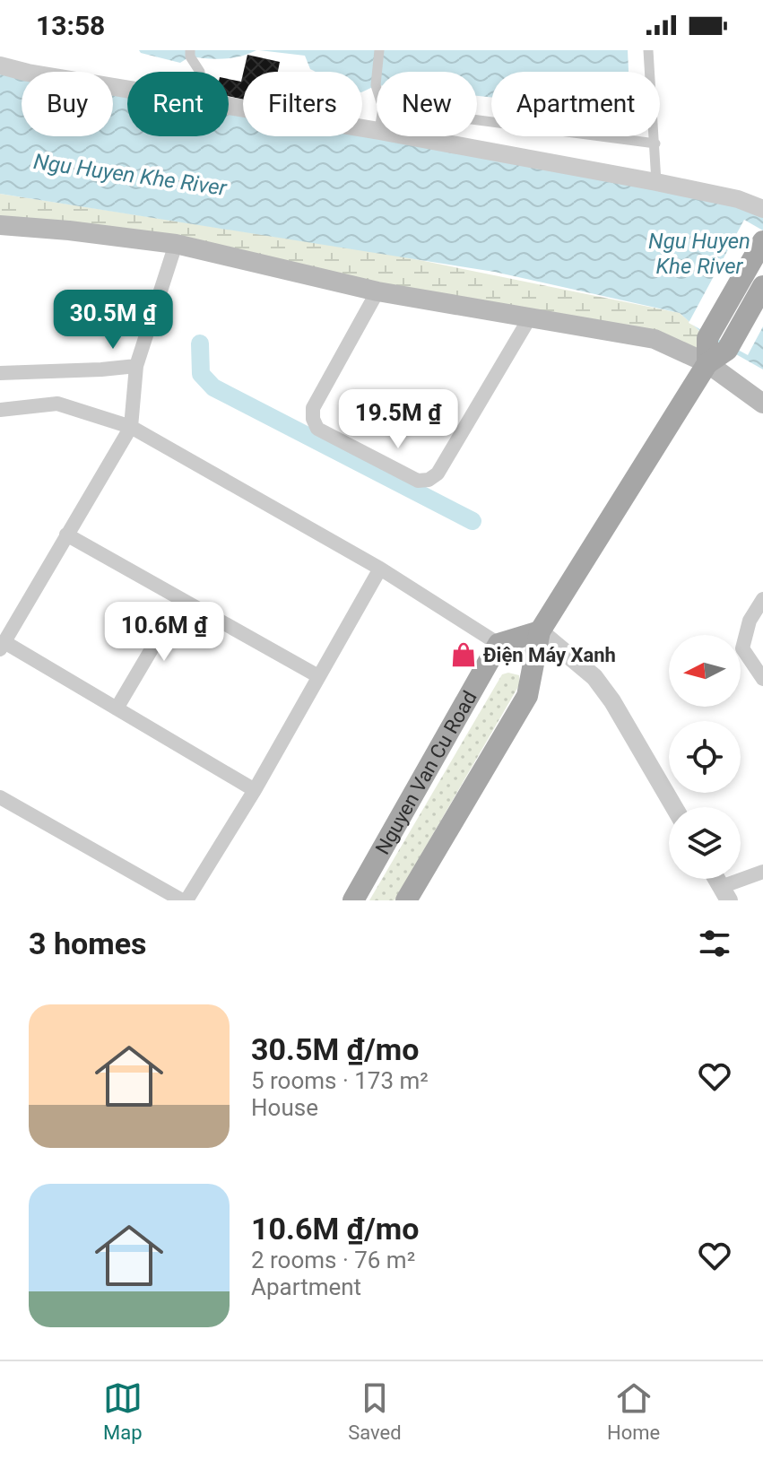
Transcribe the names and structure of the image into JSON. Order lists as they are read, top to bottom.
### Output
{
  "streets": {
    "main road": ["Nguyen Van Cu Road"]
  },
  "water": ["Ngu Huyen Khe River"],
  "places": {
    "shop": ["Điện Máy Xanh"]
  },
  "north": "left",
  "page": {
    "status": "13:58",
    "chip": [
      "Buy",
      "Rent",
      "Filters",
      "New",
      "Apartment"
    ],
    "price": ["30.5M ₫", "19.5M ₫", "10.6M ₫"],
    "heading": "3 homes",
    "list": [
      {
        "name": "30.5M ₫/mo",
        "note": "5 rooms · 173 m² · House"
      },
      {
        "name": "10.6M ₫/mo",
        "note": "2 rooms · 76 m² · Apartment"
      }
    ],
    "tabs": ["Map", "Saved", "Home"]
  }
}
